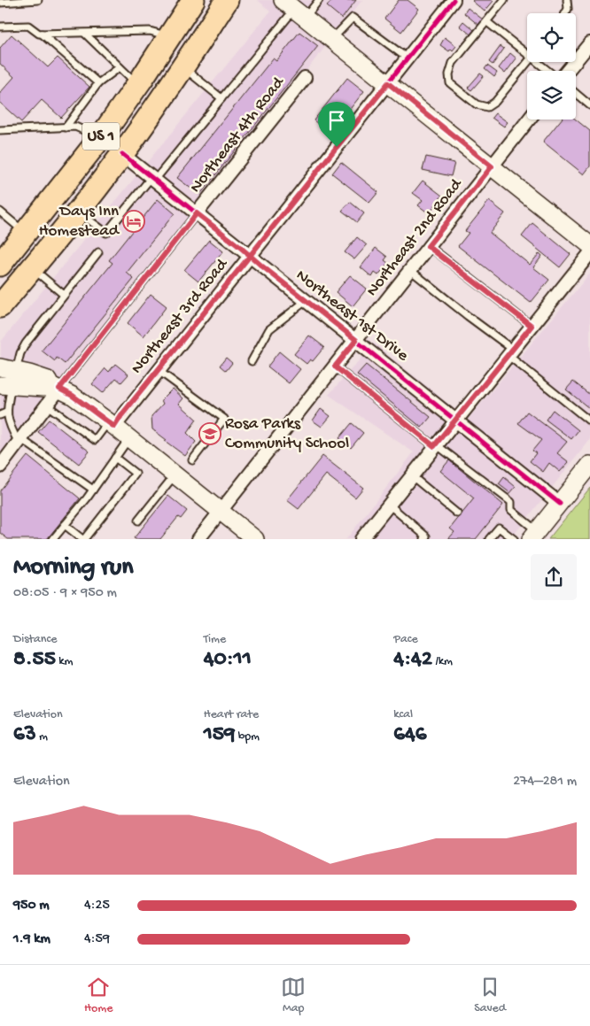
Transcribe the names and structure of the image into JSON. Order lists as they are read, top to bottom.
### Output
{
  "streets": {
    "highway": ["US 1"],
    "street": [
      "Northeast 4th Road",
      "Northeast 2nd Road",
      "Northeast 1st Drive",
      "Northeast 3rd Road"
    ]
  },
  "crossings": [
    ["Northeast 4th Road", "Northeast 1st Drive"],
    ["US 1", "Northeast 1st Drive"],
    ["Northeast 2nd Road", "Northeast 1st Drive"],
    ["Northeast 1st Drive", "Northeast 3rd Road"]
  ],
  "places": {
    "hotel": ["Days Inn Homestead"],
    "school or university": ["Rosa Parks Community School"]
  },
  "page": {
    "heading": ["Morning run", "08:05 · 9 × 950 m"],
    "stats": [
      ["Distance", "8.55 km"],
      ["Time", "40:11"],
      ["Pace", "4:42 /km"],
      ["Elevation", "63 m"],
      ["Heart rate", "159 bpm"],
      ["kcal", "646"]
    ],
    "chart": ["Elevation", "274–281 m"],
    "list": [
      {
        "name": "950 m",
        "note": "4:25"
      },
      {
        "name": "1.9 km",
        "note": "4:59"
      }
    ],
    "tabs": ["Home", "Map", "Saved"]
  }
}
